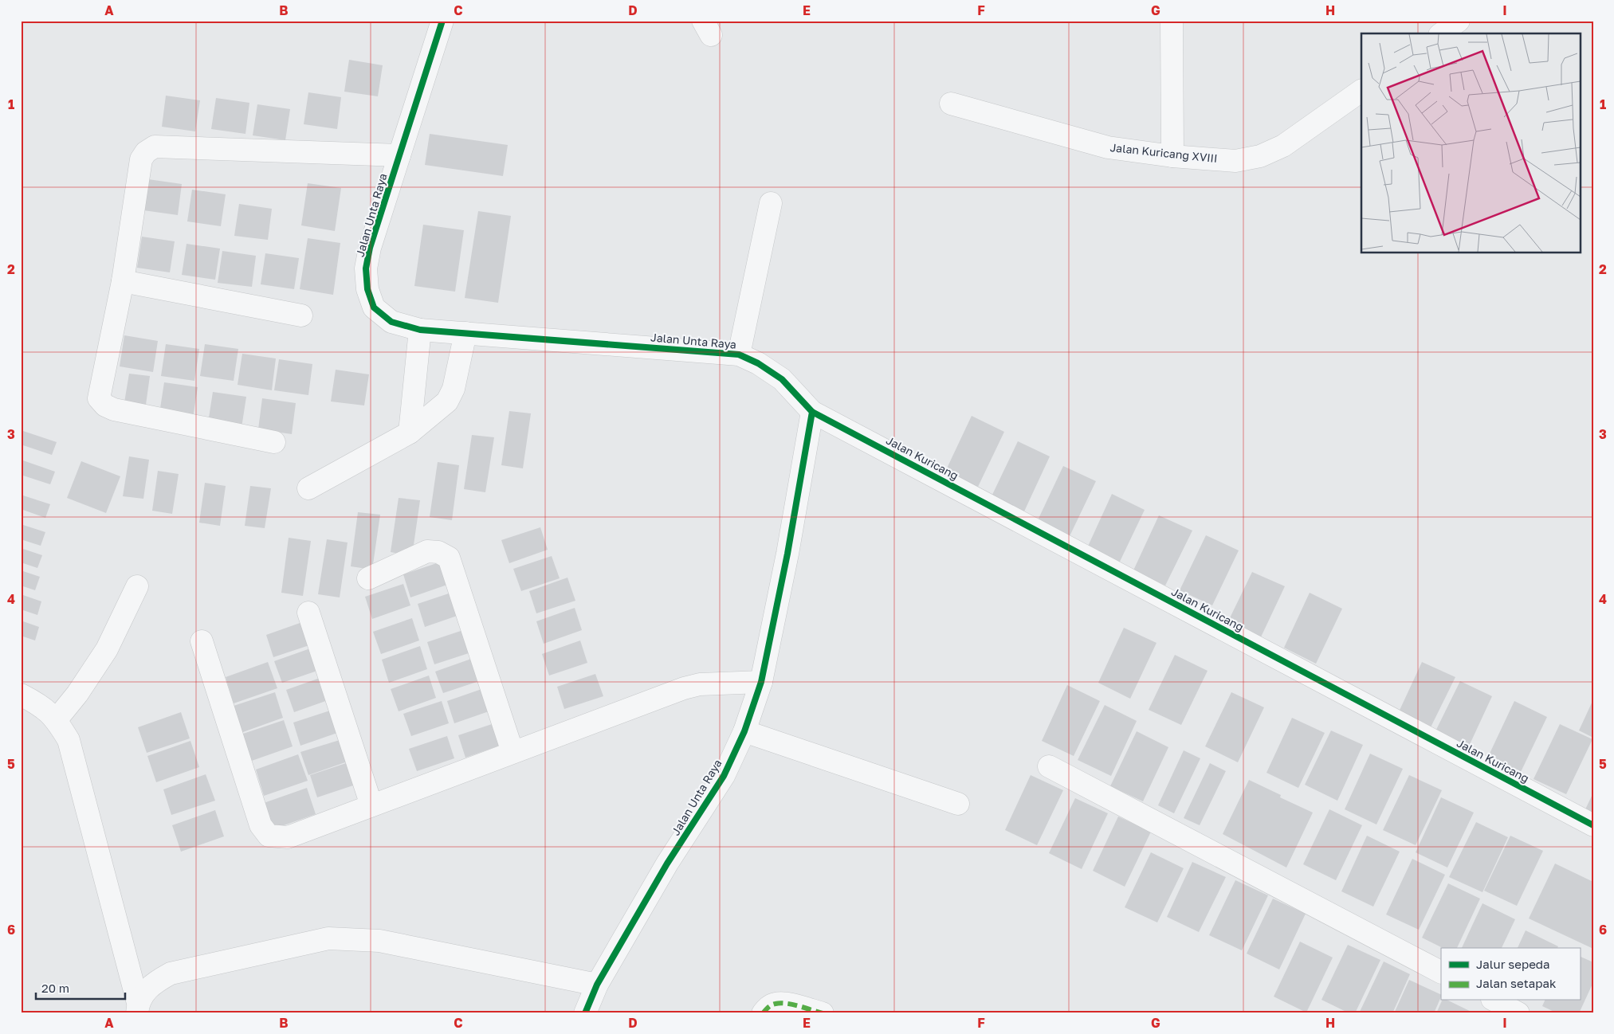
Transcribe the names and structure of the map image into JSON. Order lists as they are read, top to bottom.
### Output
{
  "streets": {
    "street": ["Jalan Kuricang XVIII", "Jalan Unta Raya", "Jalan Kuricang"]
  },
  "crossings": [
    ["Jalan Unta Raya", "Jalan Kuricang"]
  ],
  "legend": ["Jalur sepeda", "Jalan setapak"],
  "scale_bar": "20 m",
  "grid": {
    "columns": [
      "A",
      "B",
      "C",
      "D",
      "E",
      "F",
      "G",
      "H",
      "I"
    ],
    "rows": [
      "1",
      "2",
      "3",
      "4",
      "5",
      "6"
    ]
  }
}
